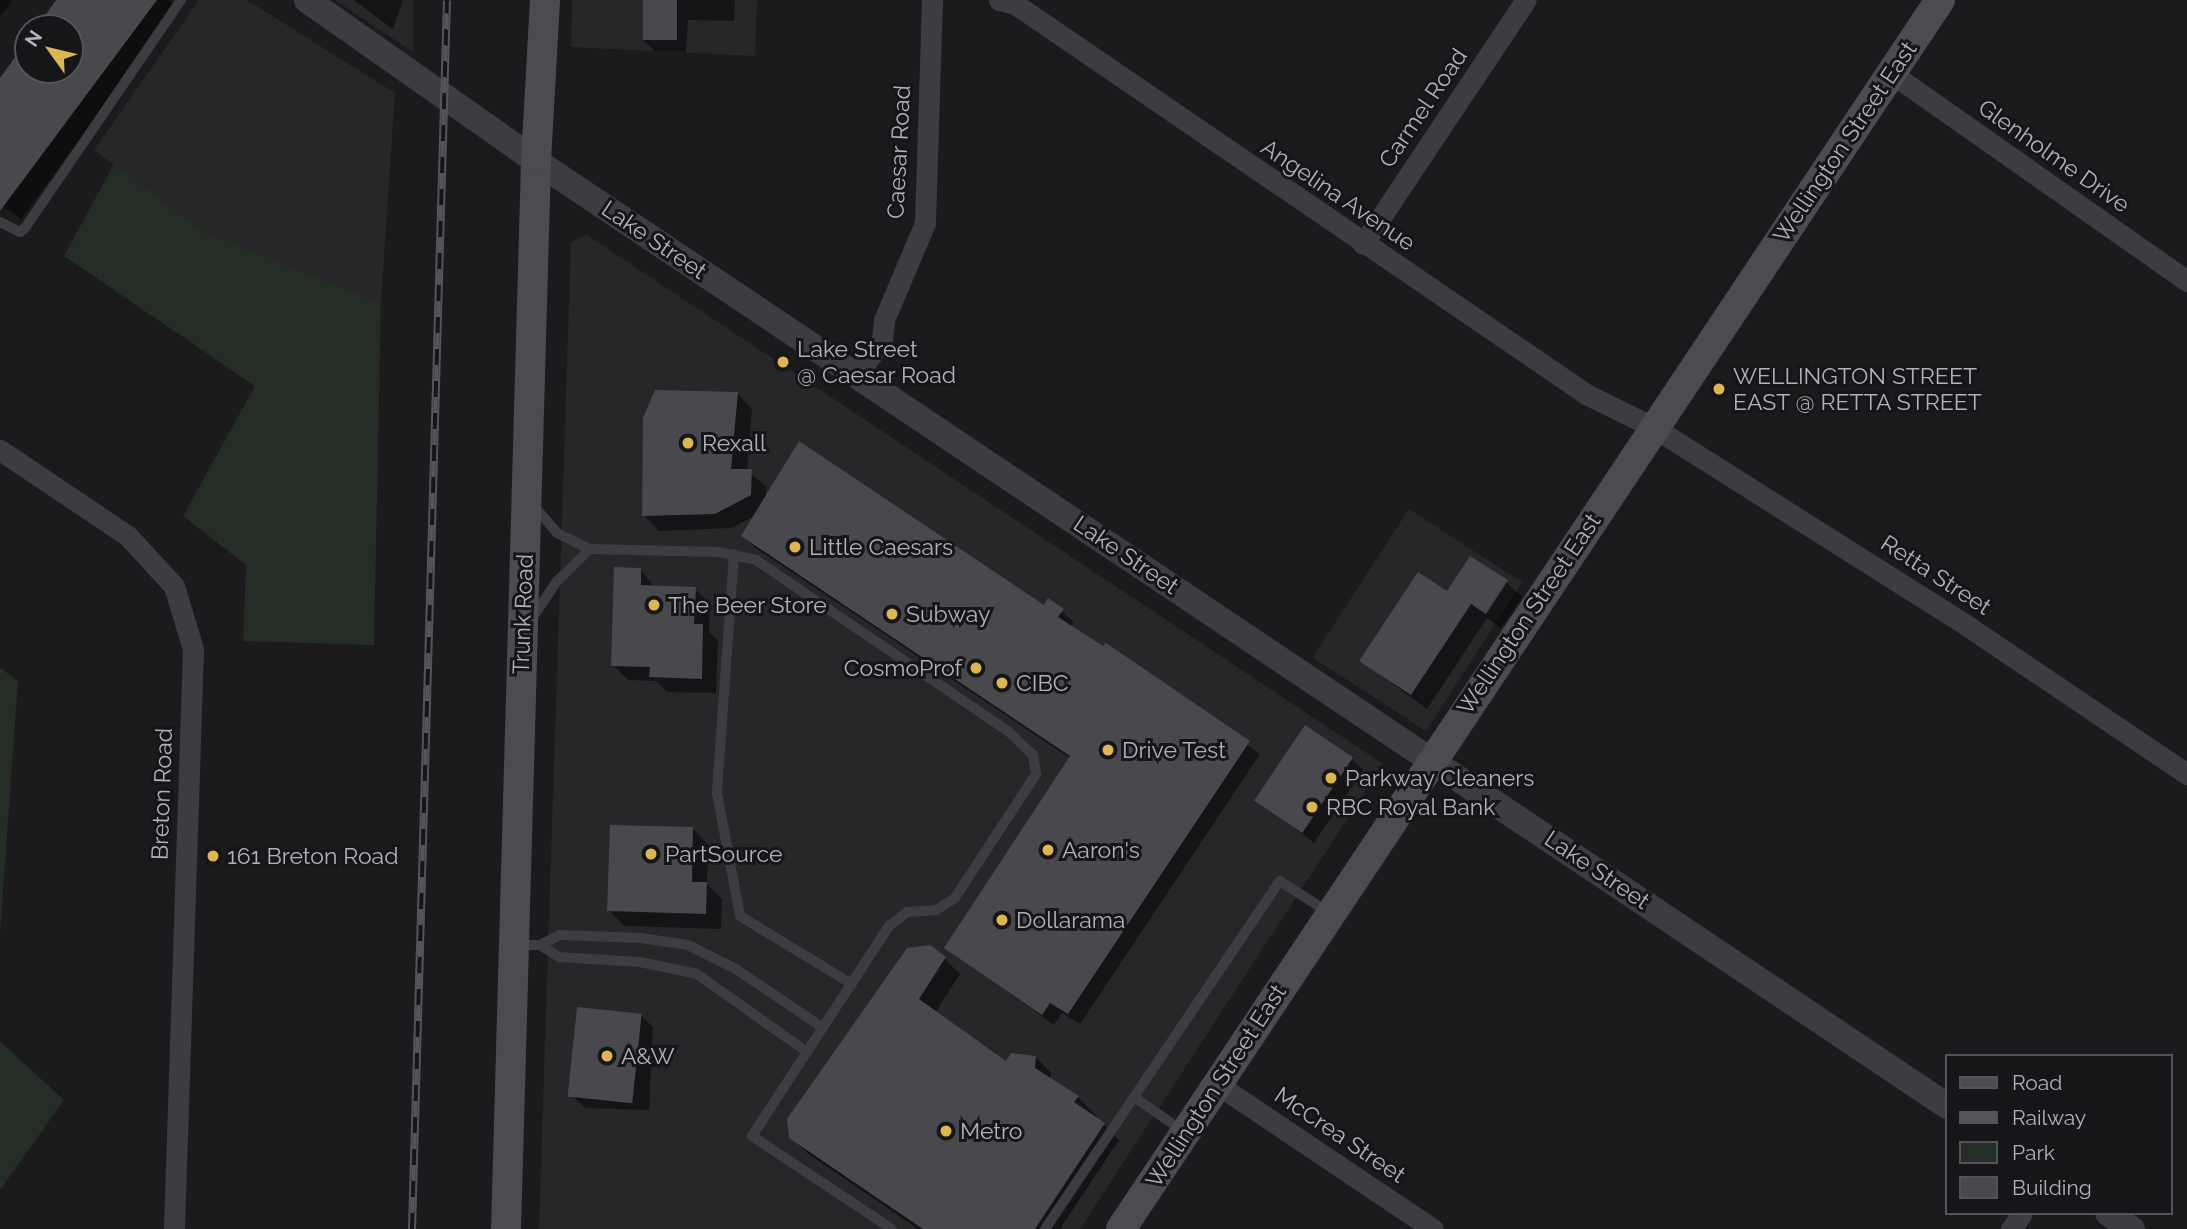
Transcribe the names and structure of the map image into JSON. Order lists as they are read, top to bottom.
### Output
{
  "streets": {
    "main road": ["Wellington Street East", "Trunk Road"],
    "street": [
      "Carmel Road",
      "Caesar Road",
      "Glenholme Drive",
      "Angelina Avenue",
      "Lake Street",
      "Retta Street",
      "Breton Road",
      "McCrea Street"
    ]
  },
  "crossings": [
    ["Carmel Road", "Angelina Avenue"],
    ["Wellington Street East", "Glenholme Drive"],
    ["Wellington Street East", "Angelina Avenue"],
    ["Wellington Street East", "Lake Street"],
    ["Wellington Street East", "Retta Street"],
    ["Wellington Street East", "McCrea Street"],
    ["Caesar Road", "Lake Street"],
    ["Angelina Avenue", "Retta Street"],
    ["Lake Street", "Trunk Road"]
  ],
  "places": [
    "Lake Street @ Caesar Road",
    "WELLINGTON STREET EAST @ RETTA STREET",
    "Rexall",
    "Little Caesars",
    "The Beer Store",
    "Subway",
    "CosmoProf",
    "CIBC",
    "Drive Test",
    "Parkway Cleaners",
    "RBC Royal Bank",
    "Aaron's",
    "PartSource",
    "161 Breton Road",
    "Dollarama",
    "A&W",
    "Metro"
  ],
  "legend": [
    "Road",
    "Railway",
    "Park",
    "Building"
  ],
  "north": "top left"
}
